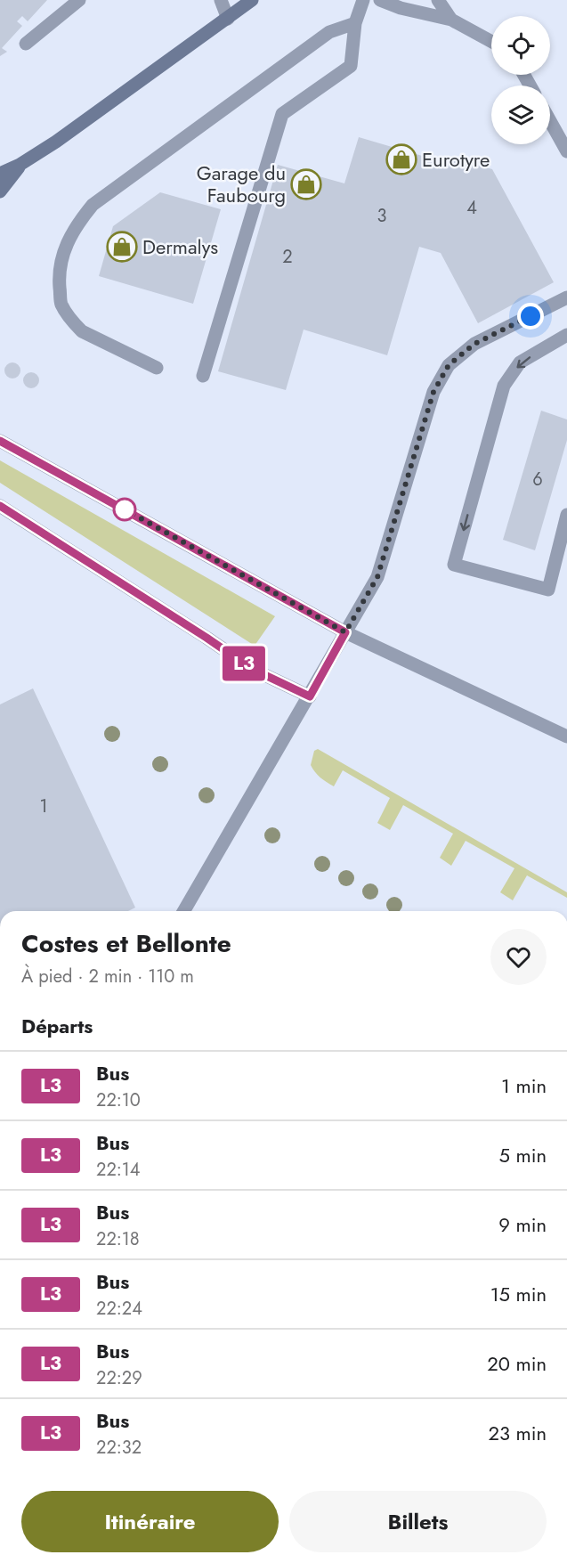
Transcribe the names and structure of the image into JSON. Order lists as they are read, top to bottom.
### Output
{
  "places": {
    "shop": ["Eurotyre", "Garage du Faubourg", "Dermalys"]
  },
  "lines": ["bus line L3"],
  "house_numbers": [
    "4",
    "3",
    "2",
    "6",
    "1"
  ],
  "page": {
    "on_map": "L3",
    "heading": [
      ["Costes et Bellonte", "À pied · 2 min · 110 m"],
      "Départs"
    ],
    "list": [
      {
        "mark": "L3",
        "name": "Bus",
        "note": "22:10",
        "value": "1 min"
      },
      {
        "mark": "L3",
        "name": "Bus",
        "note": "22:14",
        "value": "5 min"
      },
      {
        "mark": "L3",
        "name": "Bus",
        "note": "22:18",
        "value": "9 min"
      },
      {
        "mark": "L3",
        "name": "Bus",
        "note": "22:24",
        "value": "15 min"
      },
      {
        "mark": "L3",
        "name": "Bus",
        "note": "22:29",
        "value": "20 min"
      },
      {
        "mark": "L3",
        "name": "Bus",
        "note": "22:32",
        "value": "23 min"
      }
    ],
    "buttons": ["Itinéraire", "Billets"]
  }
}
